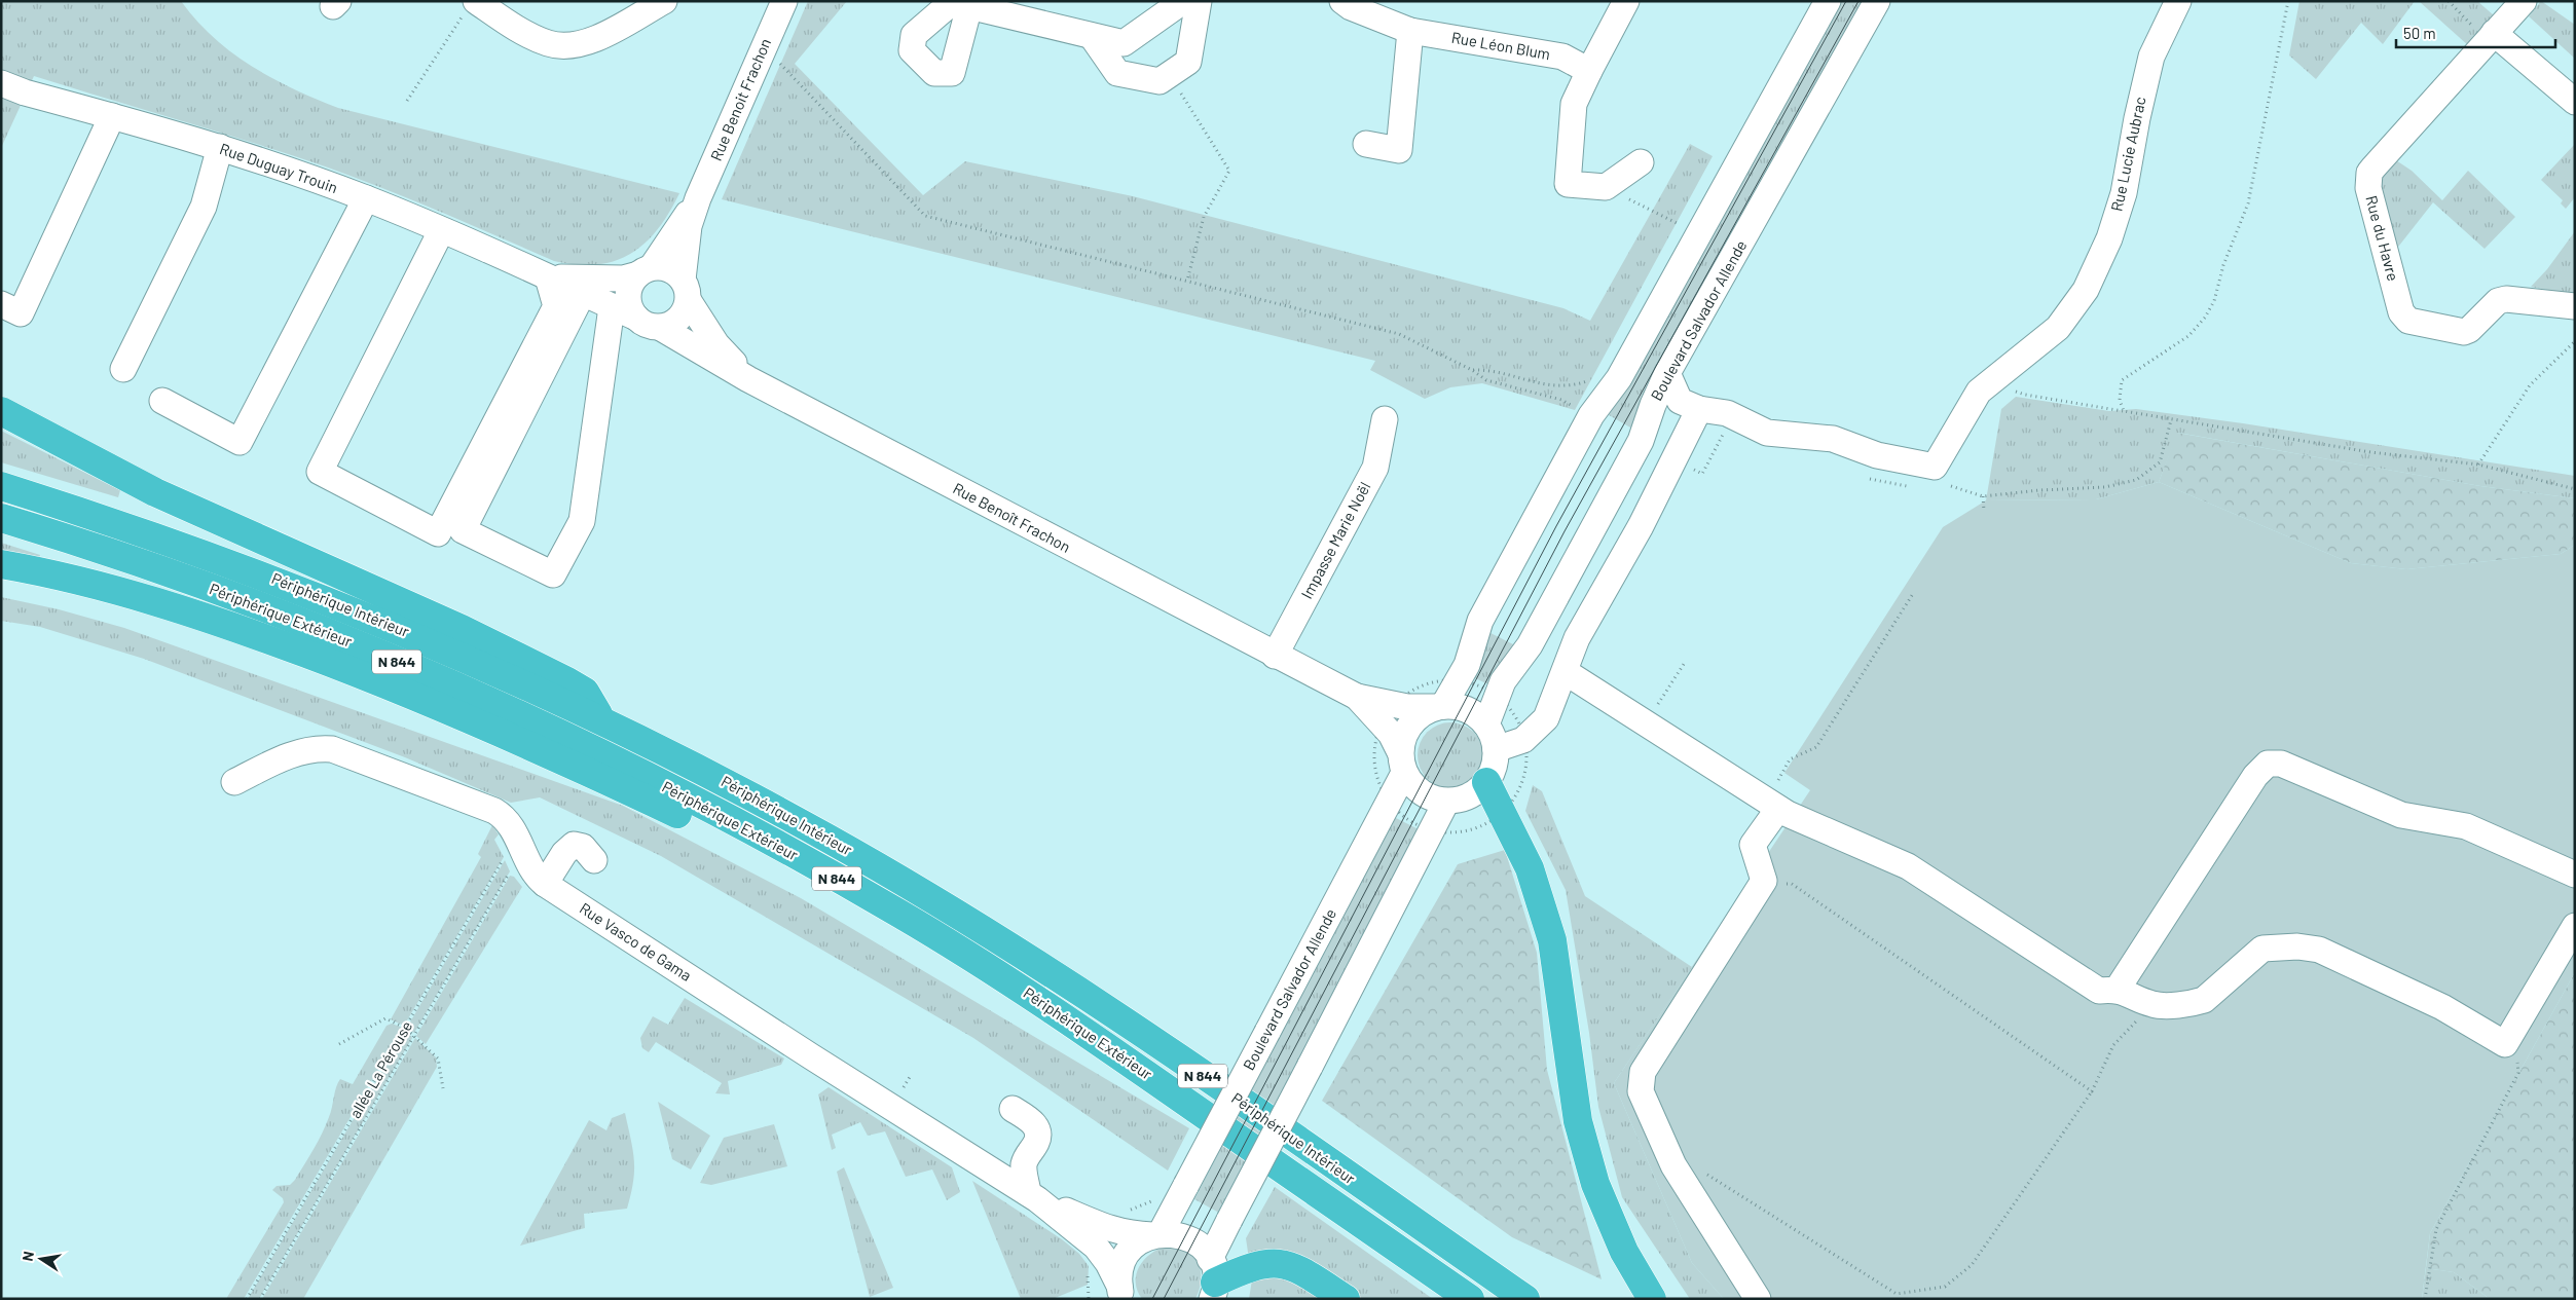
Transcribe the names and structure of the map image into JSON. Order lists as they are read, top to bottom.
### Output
{
  "streets": {
    "highway": ["Périphérique Intérieur", "Périphérique Extérieur", "N 844"],
    "street": [
      "Rue Léon Blum",
      "Rue Benoit Frachon",
      "Rue Lucie Aubrac",
      "Rue Duguay Trouin",
      "Rue du Havre",
      "Boulevard Salvador Allende",
      "Rue Benoît Frachon",
      "Impasse Marie Noël",
      "Rue Vasco de Gama"
    ],
    "path": ["allée La Pérouse"]
  },
  "crossings": [
    ["Rue Benoit Frachon", "Rue Duguay Trouin"],
    ["Boulevard Salvador Allende", "Rue Vasco de Gama"],
    ["Rue Benoît Frachon", "Impasse Marie Noël"],
    ["Rue Vasco de Gama", "allée La Pérouse"]
  ],
  "scale_bar": "50 m",
  "north": "left"
}
